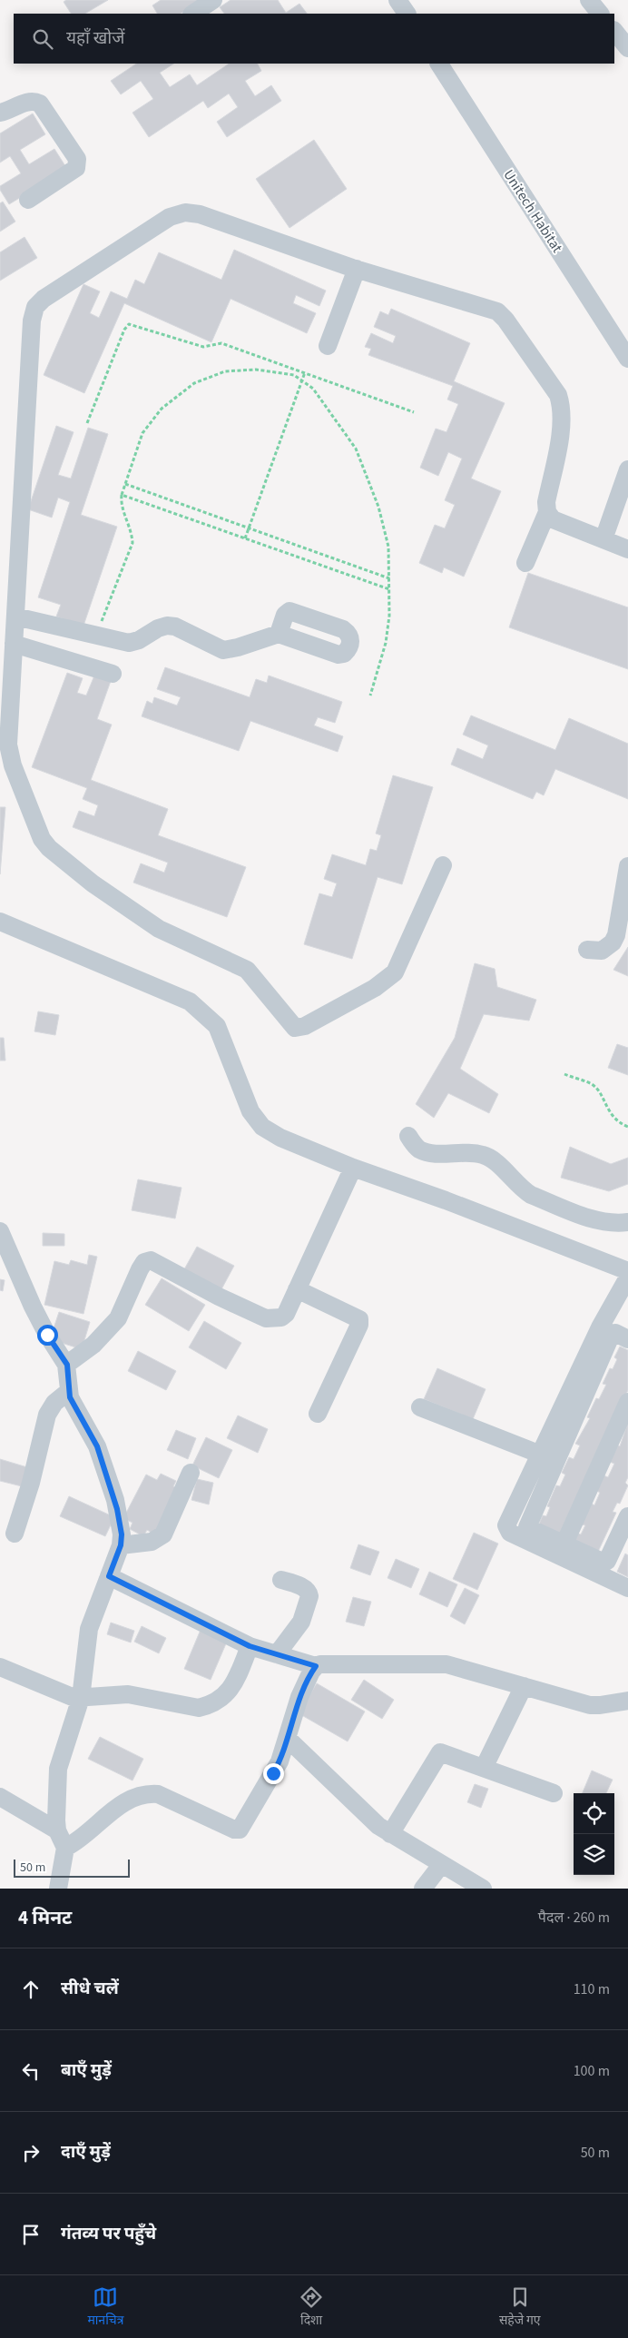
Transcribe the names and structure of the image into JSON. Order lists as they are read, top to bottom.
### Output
{
  "streets": {
    "street": ["Unitech Habitat"]
  },
  "scale_bar": "50 m",
  "page": {
    "search": "यहाँ खोजें",
    "scale": "50 m",
    "heading": ["4 मिनट", "पैदल · 260 m"],
    "list": [
      ["सीधे चलें", "110 m"],
      ["बाएँ मुड़ें", "100 m"],
      ["दाएँ मुड़ें", "50 m"],
      "गंतव्य पर पहुँचे"
    ],
    "nav": ["मानचित्र", "दिशा", "सहेजे गए"]
  }
}
